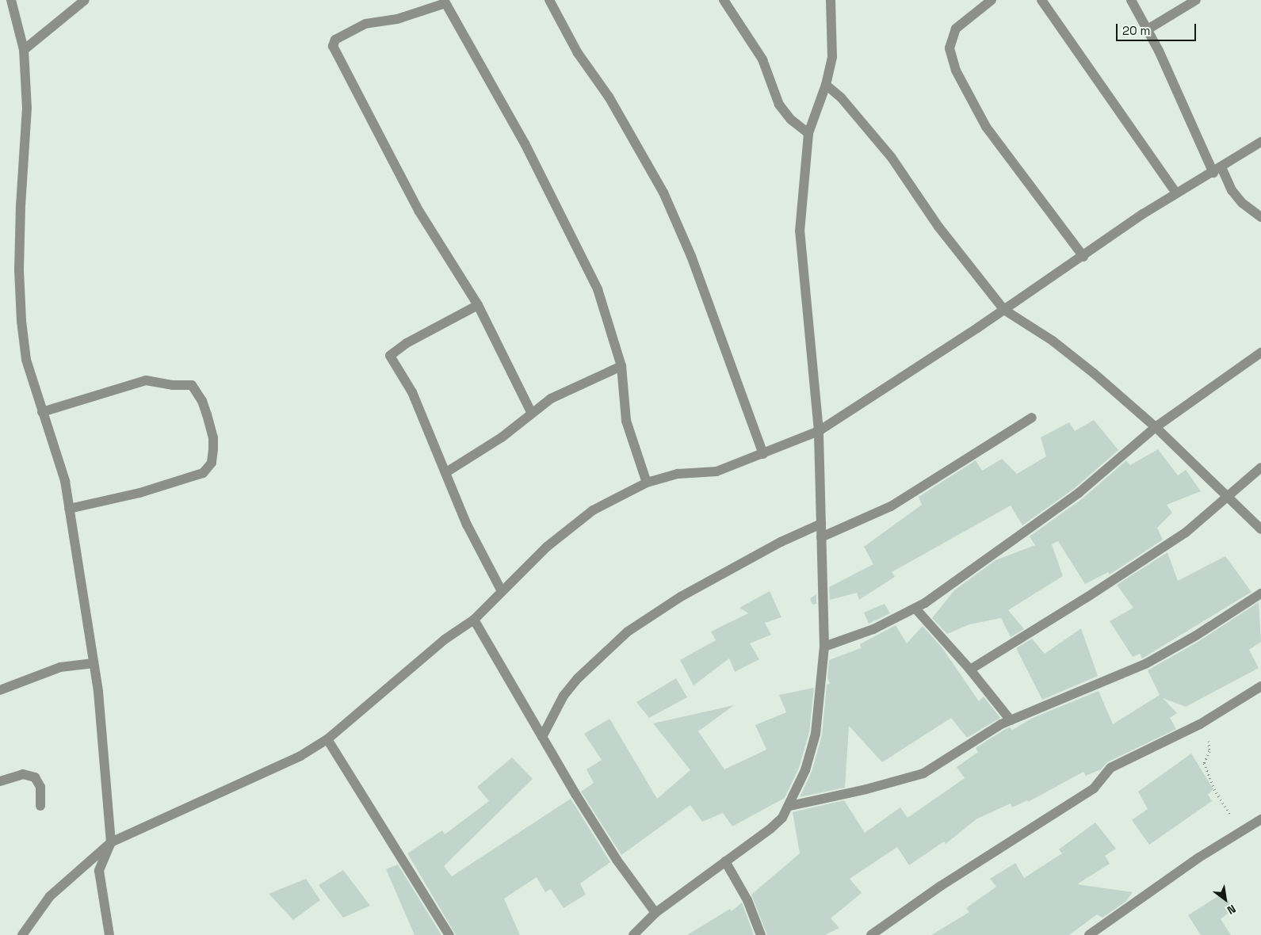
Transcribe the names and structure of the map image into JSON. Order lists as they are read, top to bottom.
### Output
{
  "scale_bar": "20 m",
  "north": "bottom right"
}
